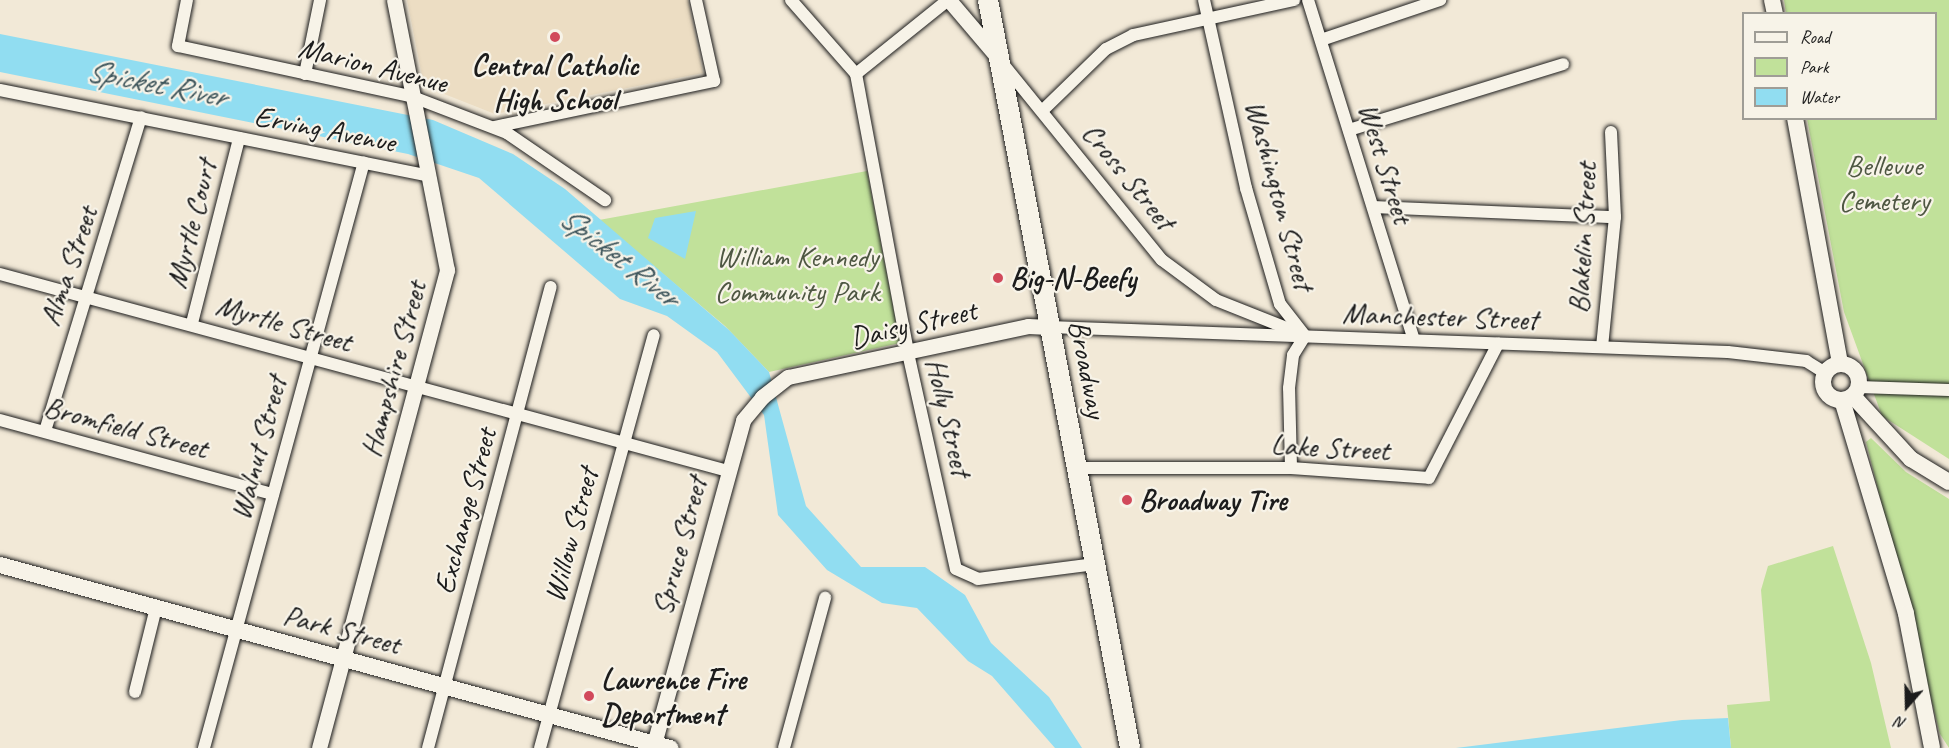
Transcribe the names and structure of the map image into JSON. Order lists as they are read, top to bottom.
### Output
{
  "streets": {
    "main road": ["Broadway", "Park Street"],
    "street": [
      "Marion Avenue",
      "Erving Avenue",
      "West Street",
      "Cross Street",
      "Washington Street",
      "Myrtle Court",
      "Blakelin Street",
      "Alma Street",
      "Manchester Street",
      "Myrtle Street",
      "Daisy Street",
      "Hampshire Street",
      "Holly Street",
      "Bromfield Street",
      "Lake Street",
      "Walnut Street",
      "Exchange Street",
      "Willow Street",
      "Spruce Street"
    ]
  },
  "crossings": [
    ["Marion Avenue", "Hampshire Street"],
    ["Erving Avenue", "Myrtle Court"],
    ["Erving Avenue", "Alma Street"],
    ["Erving Avenue", "Hampshire Street"],
    ["Erving Avenue", "Walnut Street"],
    ["West Street", "Manchester Street"],
    ["Cross Street", "Washington Street"],
    ["Cross Street", "Manchester Street"],
    ["Cross Street", "Broadway"],
    ["Washington Street", "Manchester Street"],
    ["Myrtle Court", "Myrtle Street"],
    ["Blakelin Street", "Manchester Street"],
    ["Alma Street", "Myrtle Street"],
    ["Alma Street", "Bromfield Street"],
    ["Manchester Street", "Daisy Street"],
    ["Manchester Street", "Broadway"],
    ["Manchester Street", "Lake Street"],
    ["Myrtle Street", "Hampshire Street"],
    ["Myrtle Street", "Walnut Street"],
    ["Myrtle Street", "Exchange Street"],
    ["Myrtle Street", "Willow Street"],
    ["Myrtle Street", "Spruce Street"],
    ["Daisy Street", "Broadway"],
    ["Daisy Street", "Holly Street"],
    ["Daisy Street", "Spruce Street"],
    ["Hampshire Street", "Park Street"],
    ["Broadway", "Holly Street"],
    ["Broadway", "Lake Street"],
    ["Bromfield Street", "Walnut Street"],
    ["Walnut Street", "Park Street"],
    ["Exchange Street", "Park Street"],
    ["Willow Street", "Park Street"],
    ["Spruce Street", "Park Street"]
  ],
  "water": ["Spicket River"],
  "parks": ["Bellevue Cemetery", "William Kennedy Community Park"],
  "places": [
    "Central Catholic High School",
    "Big-N-Beefy",
    "Broadway Tire",
    "Lawrence Fire Department"
  ],
  "legend": ["Road", "Park", "Water"],
  "north": "bottom"
}
